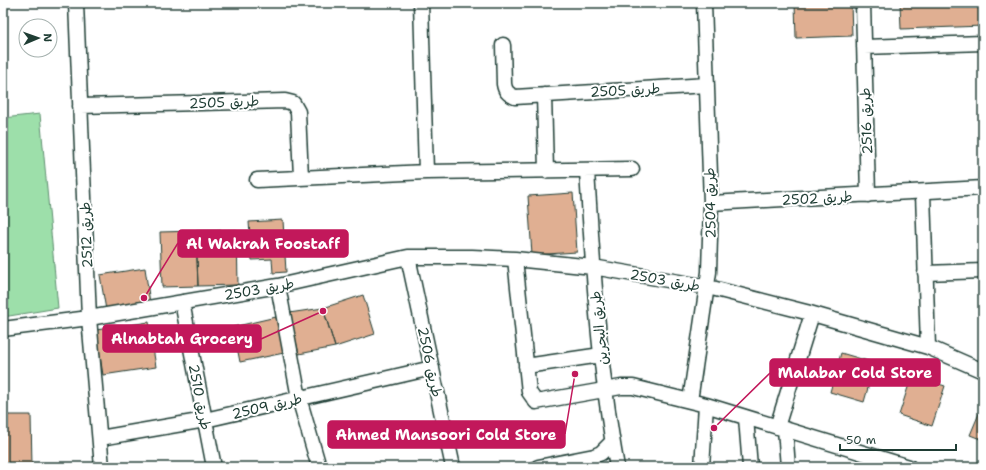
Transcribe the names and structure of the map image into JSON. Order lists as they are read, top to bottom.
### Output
{
  "streets": {
    "street": [
      "طريق 2505",
      "طريق 2516",
      "طريق 2502",
      "طريق 2504",
      "طريق 2512",
      "طريق 2503",
      "طريق البحرين",
      "طريق 2506",
      "طريق 2510",
      "طريق 2509"
    ]
  },
  "crossings": [
    ["طريق 2505", "طريق 2504"],
    ["طريق 2505", "طريق 2512"],
    ["طريق 2516", "طريق 2502"],
    ["طريق 2502", "طريق 2504"],
    ["طريق 2504", "طريق 2503"],
    ["طريق 2512", "طريق 2503"],
    ["طريق 2512", "طريق 2509"],
    ["طريق 2503", "طريق البحرين"],
    ["طريق 2503", "طريق 2506"],
    ["طريق 2503", "طريق 2510"],
    ["طريق 2506", "طريق 2509"],
    ["طريق 2510", "طريق 2509"]
  ],
  "places": [
    "Al Wakrah Foostaff",
    "Alnabtah Grocery",
    "Ahmed Mansoori Cold Store",
    "Malabar Cold Store"
  ],
  "scale_bar": "50 m",
  "north": "right"
}
